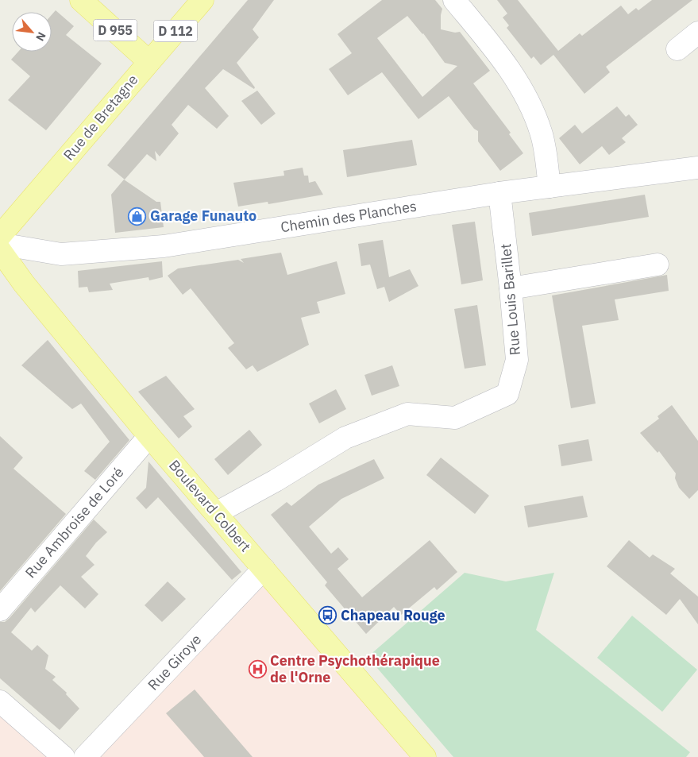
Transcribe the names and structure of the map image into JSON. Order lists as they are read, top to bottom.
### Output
{
  "streets": {
    "main road": [
      "D 955",
      "D 112",
      "Rue de Bretagne",
      "Boulevard Colbert"
    ],
    "street": [
      "Chemin des Planches",
      "Rue Louis Barillet",
      "Rue Ambroise de Loré",
      "Rue Giroye"
    ]
  },
  "crossings": [
    ["D 955", "Rue de Bretagne"],
    ["Chemin des Planches", "Rue Louis Barillet"],
    ["Rue Louis Barillet", "Boulevard Colbert"],
    ["Boulevard Colbert", "Rue Ambroise de Loré"],
    ["Boulevard Colbert", "Rue Giroye"]
  ],
  "places": {
    "shop": ["Garage Funauto"],
    "bus stop": ["Chapeau Rouge"],
    "hospital": ["Centre Psychothérapique de l'Orne"]
  },
  "north": "bottom right"
}
